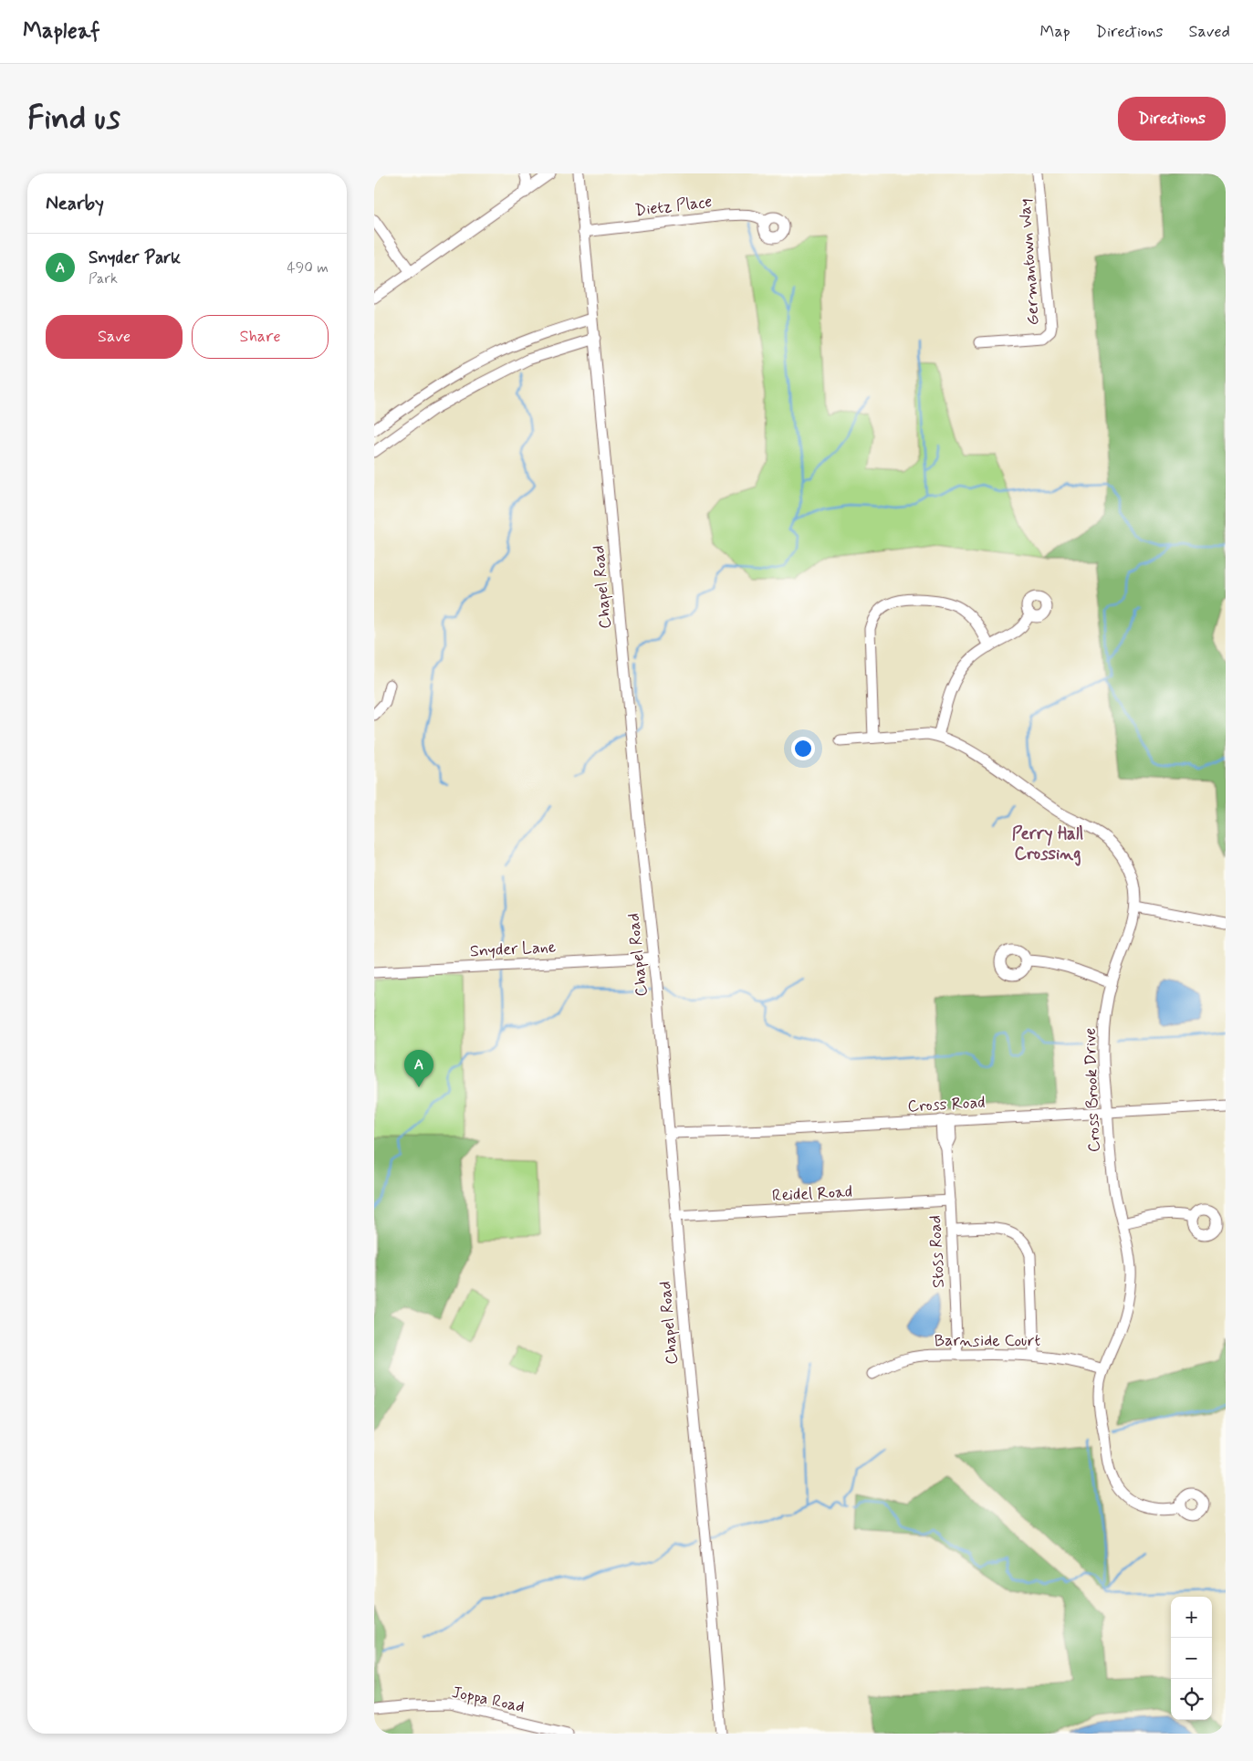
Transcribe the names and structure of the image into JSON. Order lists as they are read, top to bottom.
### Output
{
  "streets": {
    "street": [
      "Dietz Place",
      "Germantown Way",
      "Chapel Road",
      "Snyder Lane",
      "Cross Brook Drive",
      "Cross Road",
      "Reidel Road",
      "Stoss Road",
      "Barnside Court",
      "Joppa Road"
    ]
  },
  "crossings": [
    ["Dietz Place", "Chapel Road"],
    ["Chapel Road", "Snyder Lane"],
    ["Chapel Road", "Cross Road"],
    ["Chapel Road", "Reidel Road"],
    ["Cross Brook Drive", "Cross Road"],
    ["Cross Brook Drive", "Barnside Court"],
    ["Cross Road", "Stoss Road"],
    ["Reidel Road", "Stoss Road"],
    ["Stoss Road", "Barnside Court"]
  ],
  "districts": ["Perry Hall Crossing"],
  "page": {
    "header": "Mapleaf",
    "nav": ["Map", "Directions", "Saved"],
    "buttons": [
      "Directions",
      ["Save", "Share"]
    ],
    "title": "Find us",
    "heading": "Nearby",
    "list": [
      {
        "mark": "A",
        "name": "Snyder Park",
        "note": "Park",
        "value": "490 m"
      }
    ],
    "pins": "A",
    "map_buttons": ["+", "−"]
  }
}
